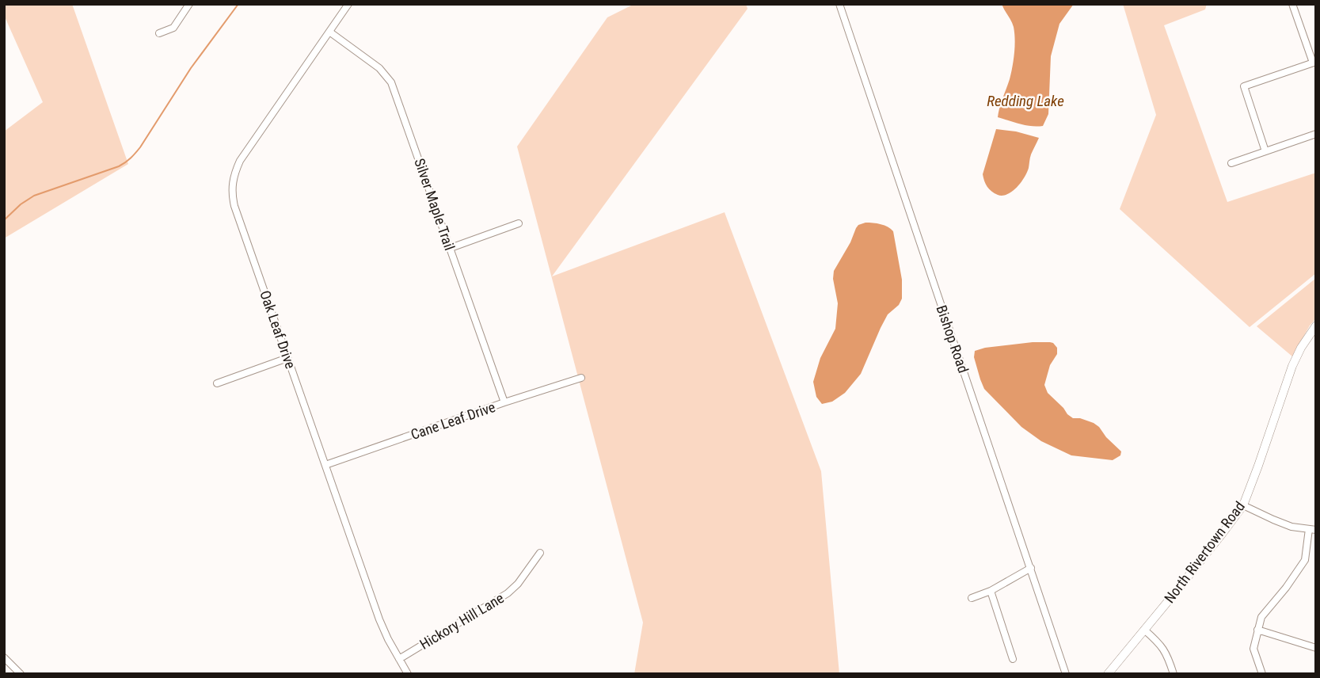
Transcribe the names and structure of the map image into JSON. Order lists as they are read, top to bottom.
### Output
{
  "streets": {
    "street": [
      "Silver Maple Trail",
      "Oak Leaf Drive",
      "Bishop Road",
      "Cane Leaf Drive",
      "North Rivertown Road",
      "Hickory Hill Lane"
    ]
  },
  "crossings": [
    ["Silver Maple Trail", "Oak Leaf Drive"],
    ["Silver Maple Trail", "Cane Leaf Drive"],
    ["Oak Leaf Drive", "Cane Leaf Drive"],
    ["Oak Leaf Drive", "Hickory Hill Lane"]
  ],
  "water": ["Redding Lake"]
}
